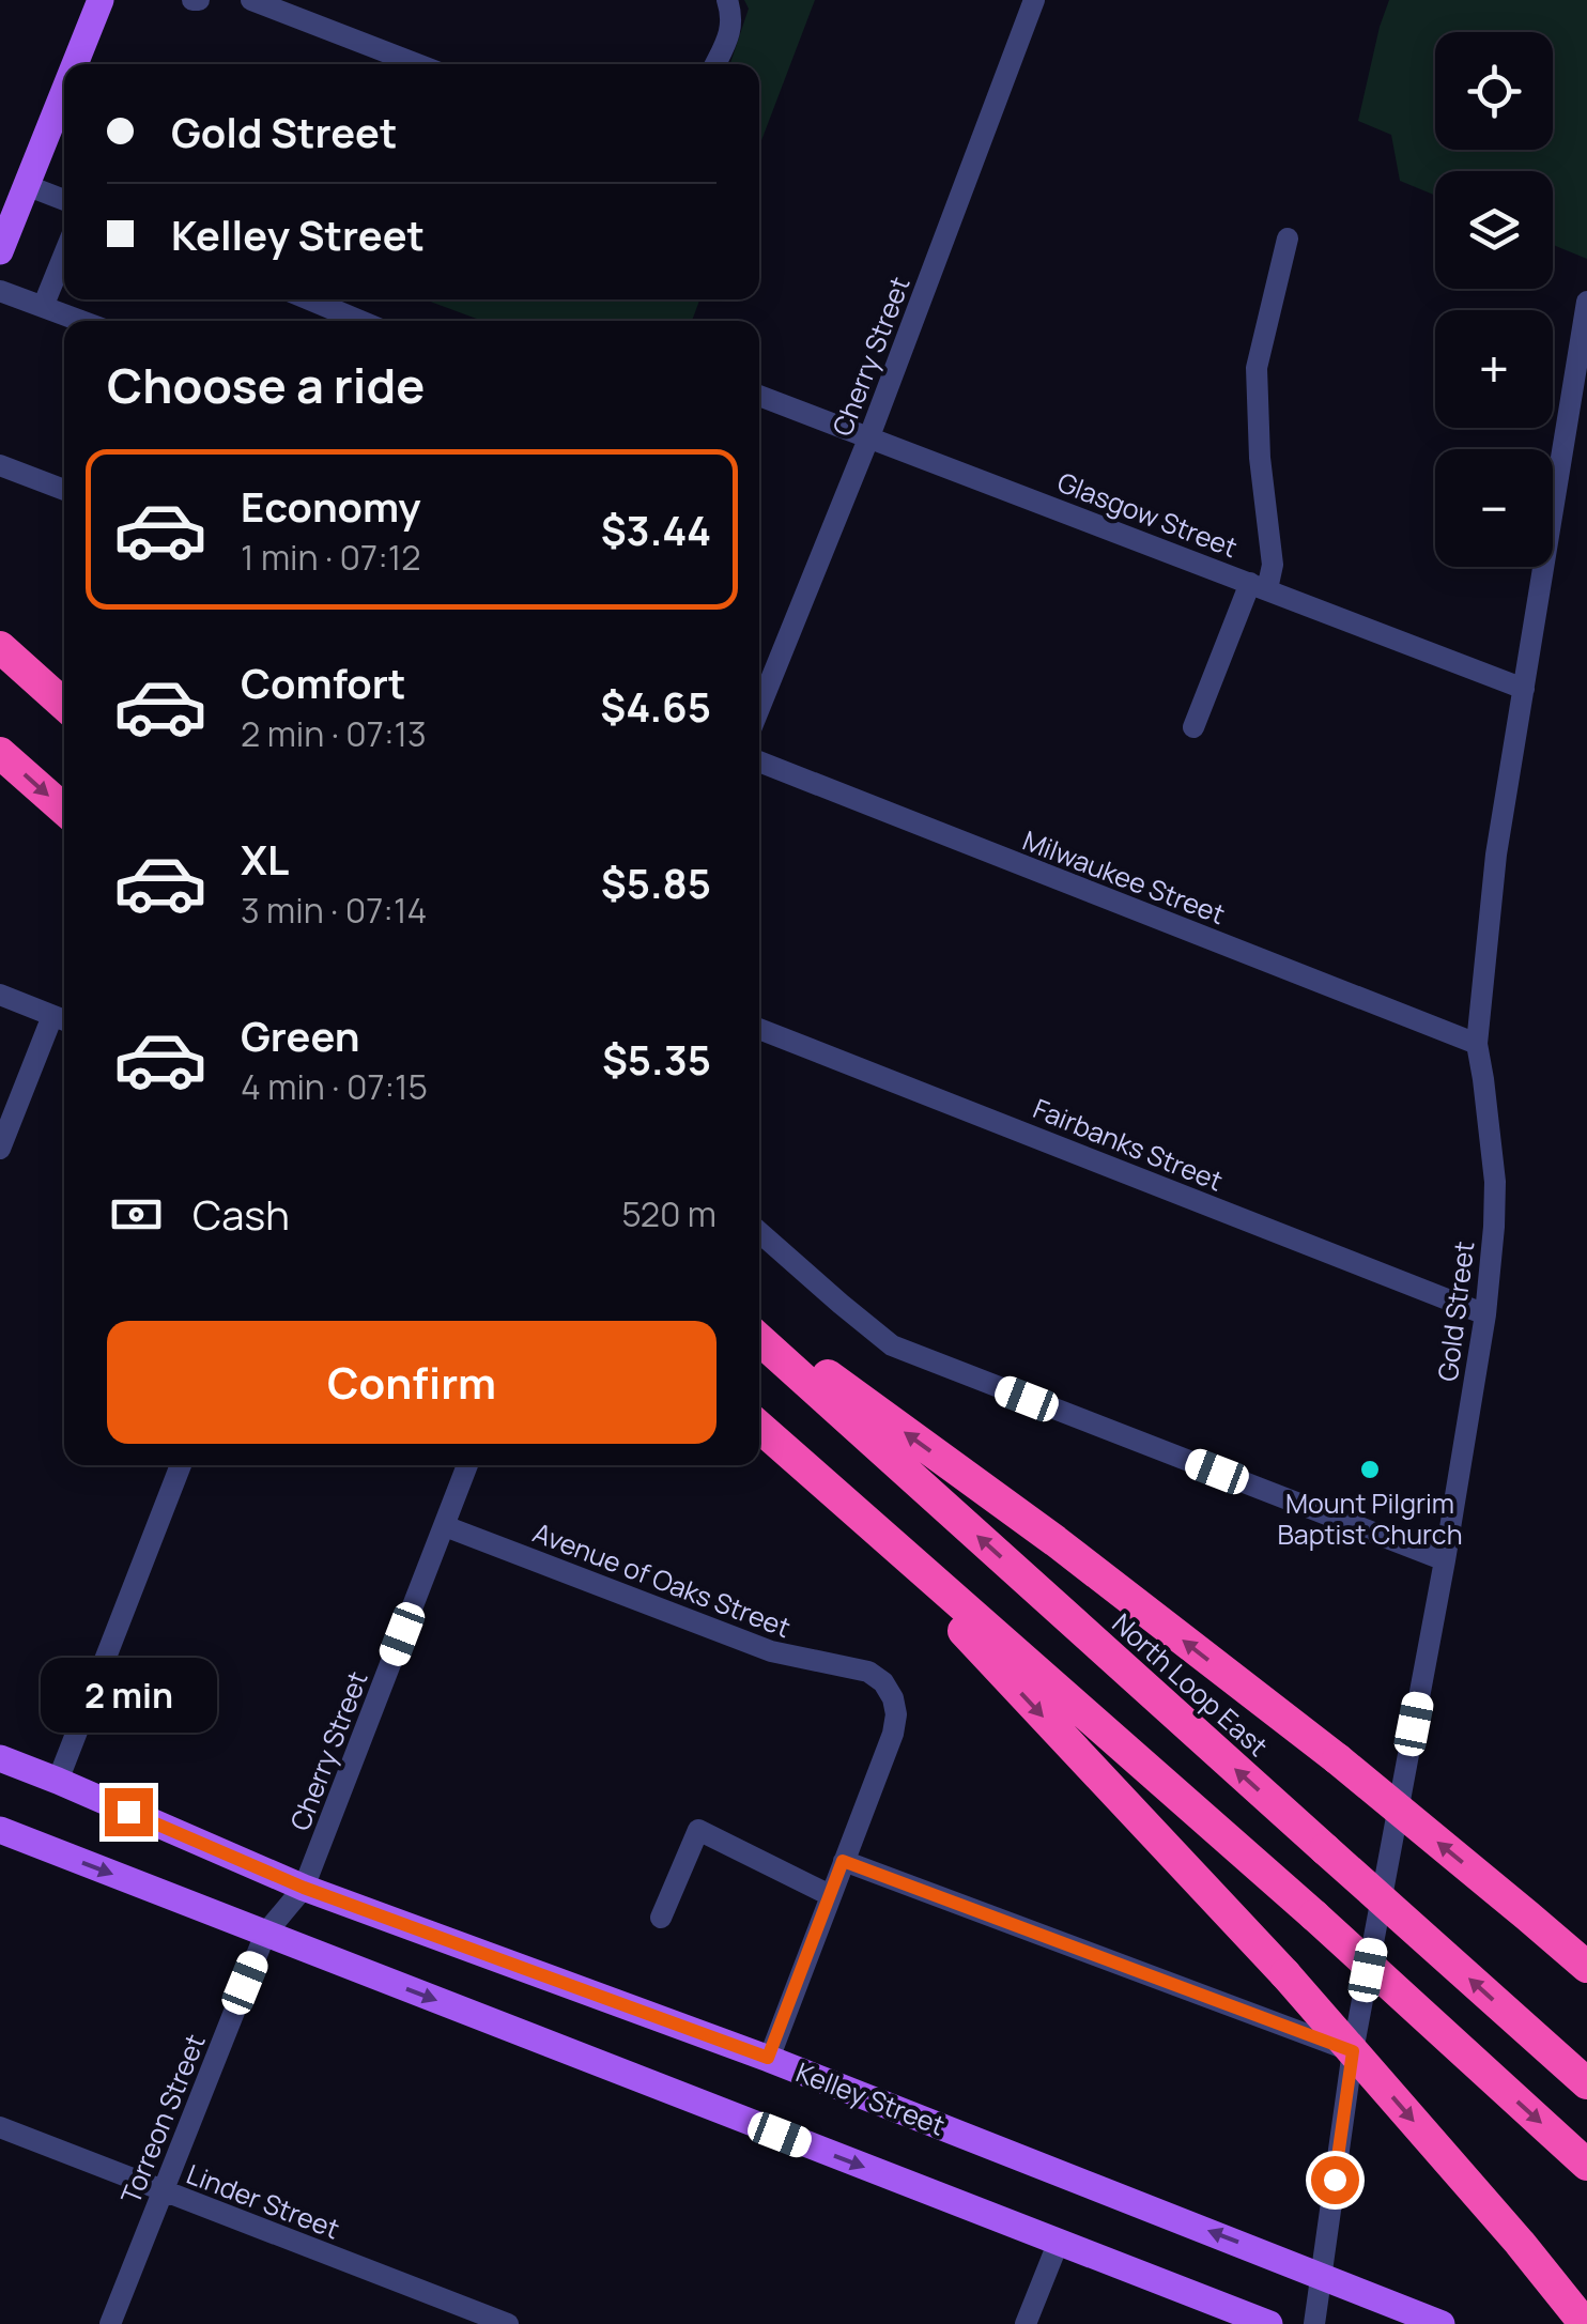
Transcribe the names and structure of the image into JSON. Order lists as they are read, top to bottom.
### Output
{
  "streets": {
    "highway": ["North Loop East"],
    "main road": ["Kelley Street"],
    "street": [
      "Cherry Street",
      "Glasgow Street",
      "Milwaukee Street",
      "Fairbanks Street",
      "Gold Street",
      "Avenue of Oaks Street",
      "Torreon Street",
      "Linder Street"
    ]
  },
  "crossings": [
    ["Cherry Street", "Glasgow Street"],
    ["Cherry Street", "Avenue of Oaks Street"],
    ["Cherry Street", "Kelley Street"],
    ["Cherry Street", "Torreon Street"],
    ["Glasgow Street", "Gold Street"],
    ["Milwaukee Street", "Gold Street"],
    ["Fairbanks Street", "Gold Street"],
    ["Gold Street", "Kelley Street"],
    ["Torreon Street", "Linder Street"]
  ],
  "places": ["Mount Pilgrim Baptist Church"],
  "page": {
    "map_buttons": ["+", "−"],
    "banner": ["Gold Street", "Kelley Street"],
    "heading": "Choose a ride",
    "list": [
      {
        "name": "Economy",
        "note": "1 min · 07:12",
        "value": "$3.44"
      },
      {
        "name": "Comfort",
        "note": "2 min · 07:13",
        "value": "$4.65"
      },
      {
        "name": "XL",
        "note": "3 min · 07:14",
        "value": "$5.85"
      },
      {
        "name": "Green",
        "note": "4 min · 07:15",
        "value": "$5.35"
      }
    ],
    "pay": ["Cash", "520 m"],
    "buttons": "Confirm",
    "bubble": "2 min"
  }
}
